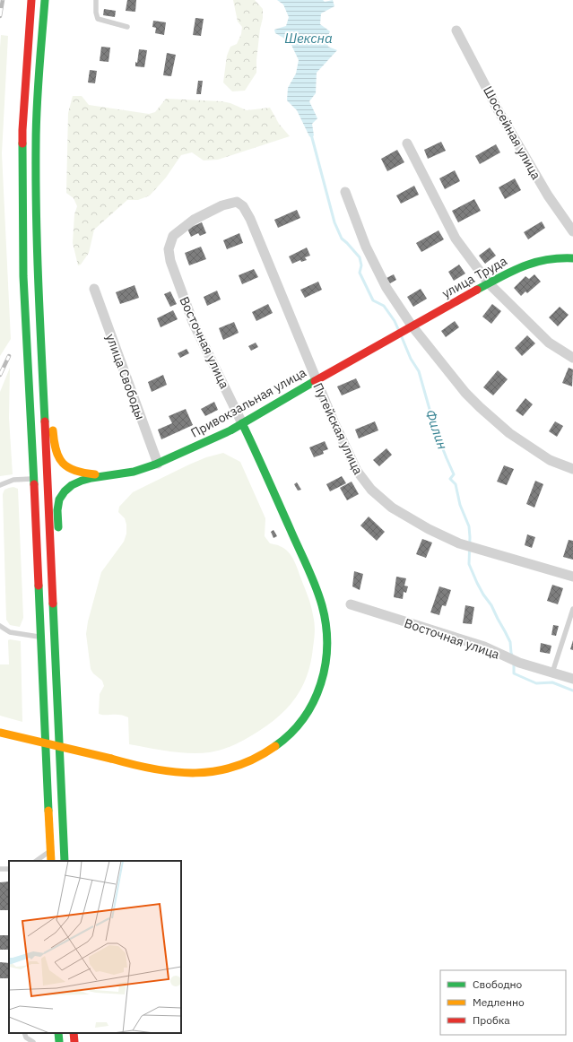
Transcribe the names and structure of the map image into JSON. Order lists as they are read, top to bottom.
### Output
{
  "streets": {
    "main road": ["улица Труда", "Привокзальная улица"],
    "street": [
      "Шоссейная улица",
      "Восточная улица",
      "улица Свободы",
      "Путейская улица"
    ]
  },
  "crossings": [
    ["улица Труда", "Привокзальная улица"],
    ["Восточная улица", "Привокзальная улица"],
    ["Восточная улица", "Путейская улица"],
    ["улица Свободы", "Привокзальная улица"],
    ["Привокзальная улица", "Путейская улица"]
  ],
  "water": ["Шексна", "Филин"],
  "legend": ["Свободно", "Медленно", "Пробка"]
}
